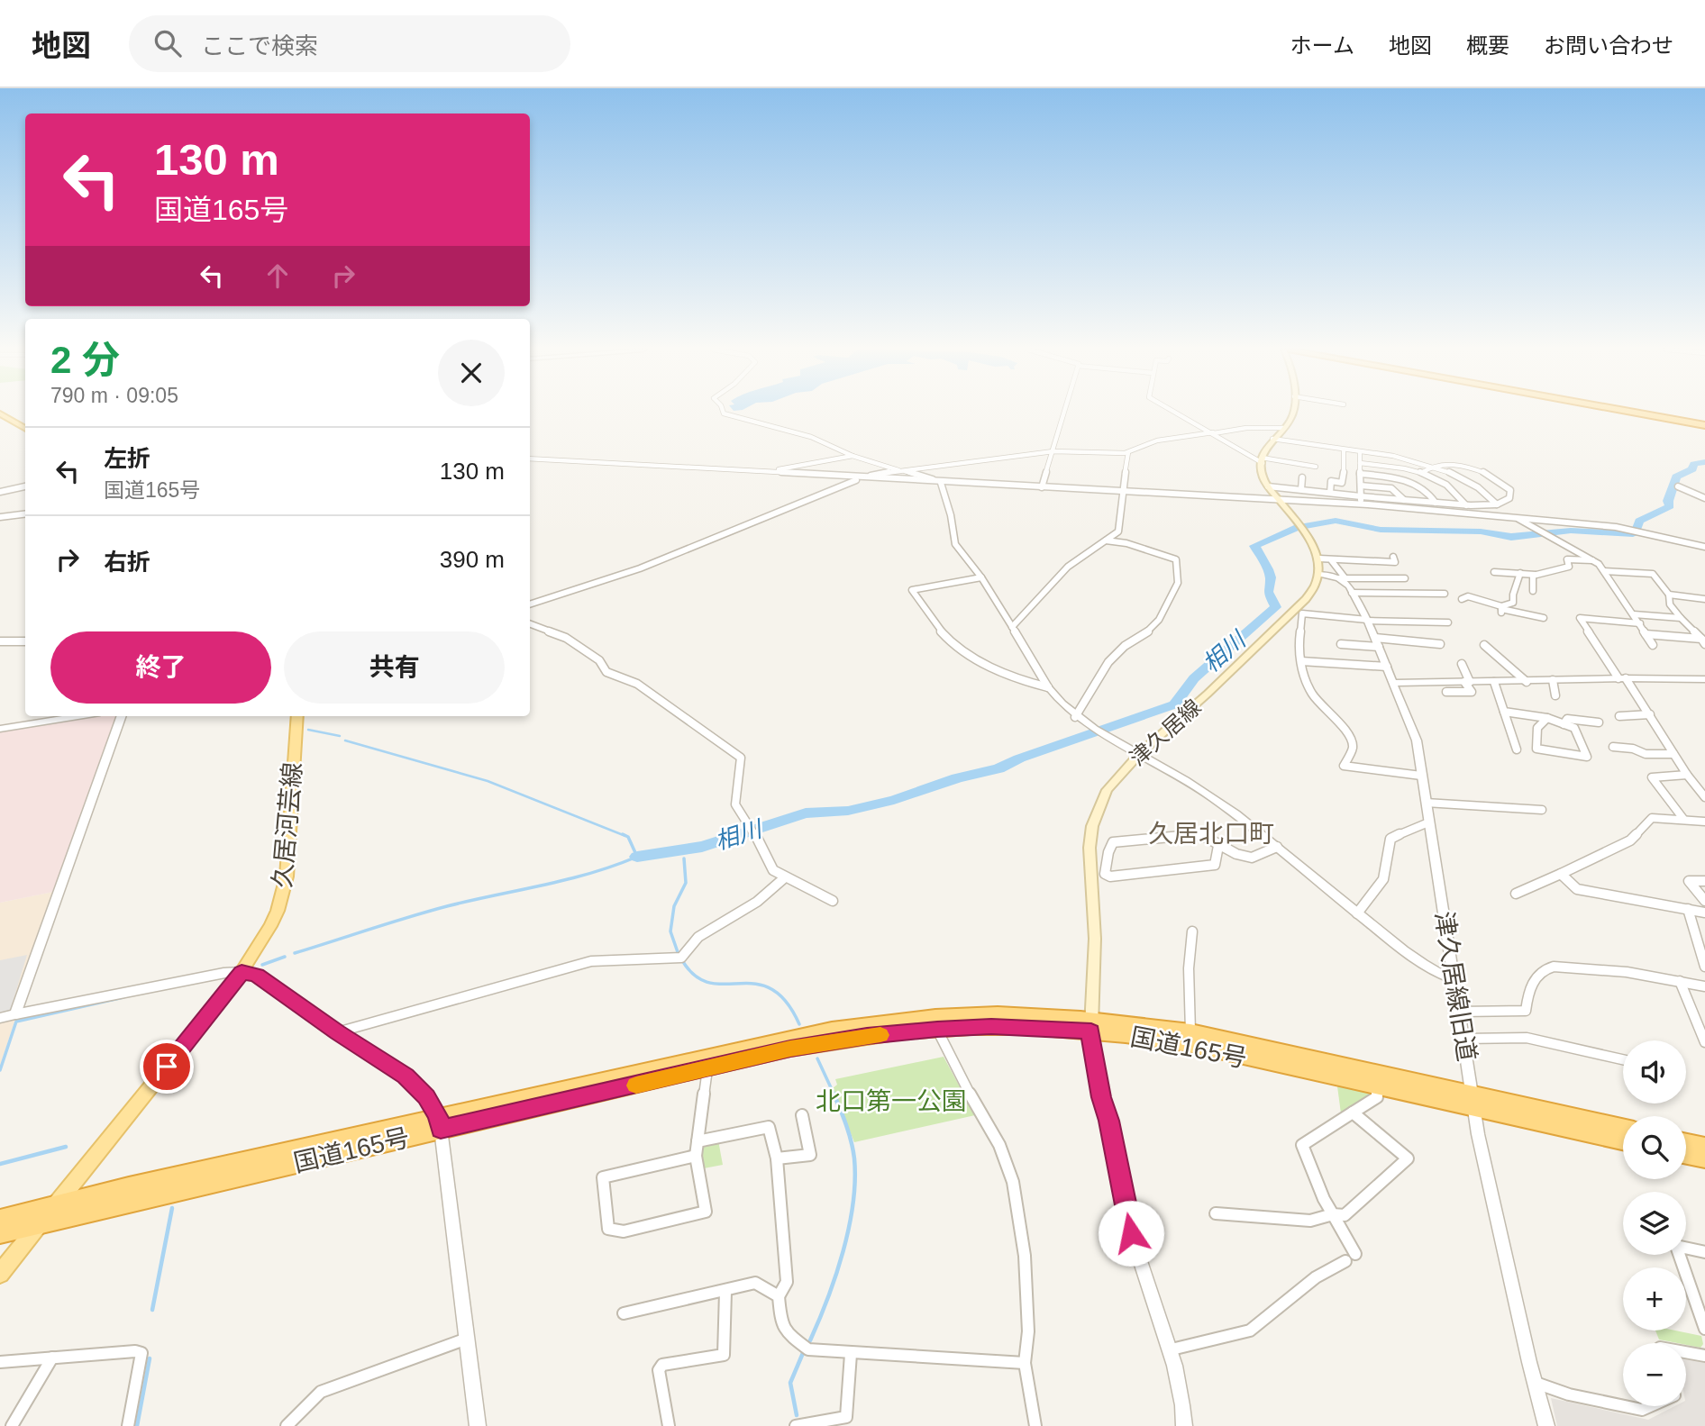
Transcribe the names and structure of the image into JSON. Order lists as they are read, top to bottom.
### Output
{
  "streets": {
    "highway": ["国道165号"],
    "main road": ["津久居線", "久居河芸線"],
    "street": ["津久居線旧道"]
  },
  "crossings": [
    ["津久居線", "国道165号"],
    ["久居河芸線", "国道165号"],
    ["津久居線旧道", "国道165号"]
  ],
  "districts": ["久居北口町"],
  "water": ["相川"],
  "parks": ["北口第一公園"],
  "page": {
    "header": "地図",
    "search": "ここで検索",
    "nav": [
      "ホーム",
      "地図",
      "概要",
      "お問い合わせ"
    ],
    "turn": ["130 m", "国道165号"],
    "heading": ["2 分", "790 m · 09:05"],
    "list": [
      {
        "name": "左折",
        "note": "国道165号",
        "value": "130 m"
      },
      {
        "name": "右折",
        "value": "390 m"
      }
    ],
    "buttons": ["終了", "共有"],
    "map_buttons": ["+", "−"]
  }
}
